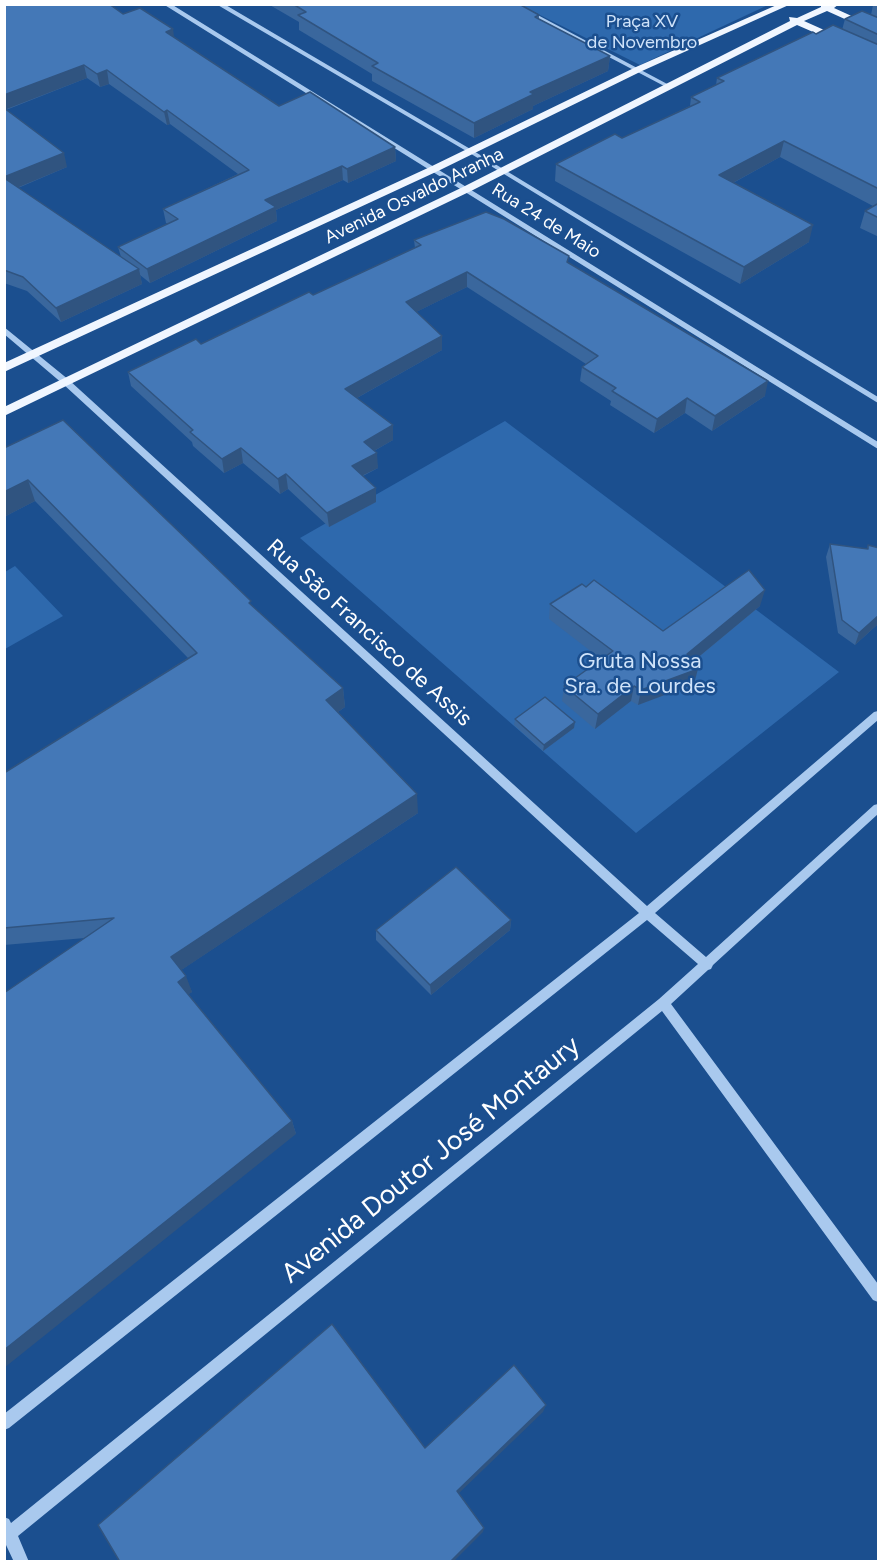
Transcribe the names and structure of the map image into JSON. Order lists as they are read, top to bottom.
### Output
{
  "streets": {
    "main road": ["Avenida Osvaldo Aranha"],
    "street": ["Rua 24 de Maio", "Rua São Francisco de Assis", "Avenida Doutor José Montaury"]
  },
  "crossings": [
    ["Avenida Osvaldo Aranha", "Rua 24 de Maio"],
    ["Avenida Osvaldo Aranha", "Rua São Francisco de Assis"],
    ["Rua São Francisco de Assis", "Avenida Doutor José Montaury"]
  ],
  "parks": ["Praça XV de Novembro", "Gruta Nossa Sra. de Lourdes"]
}
